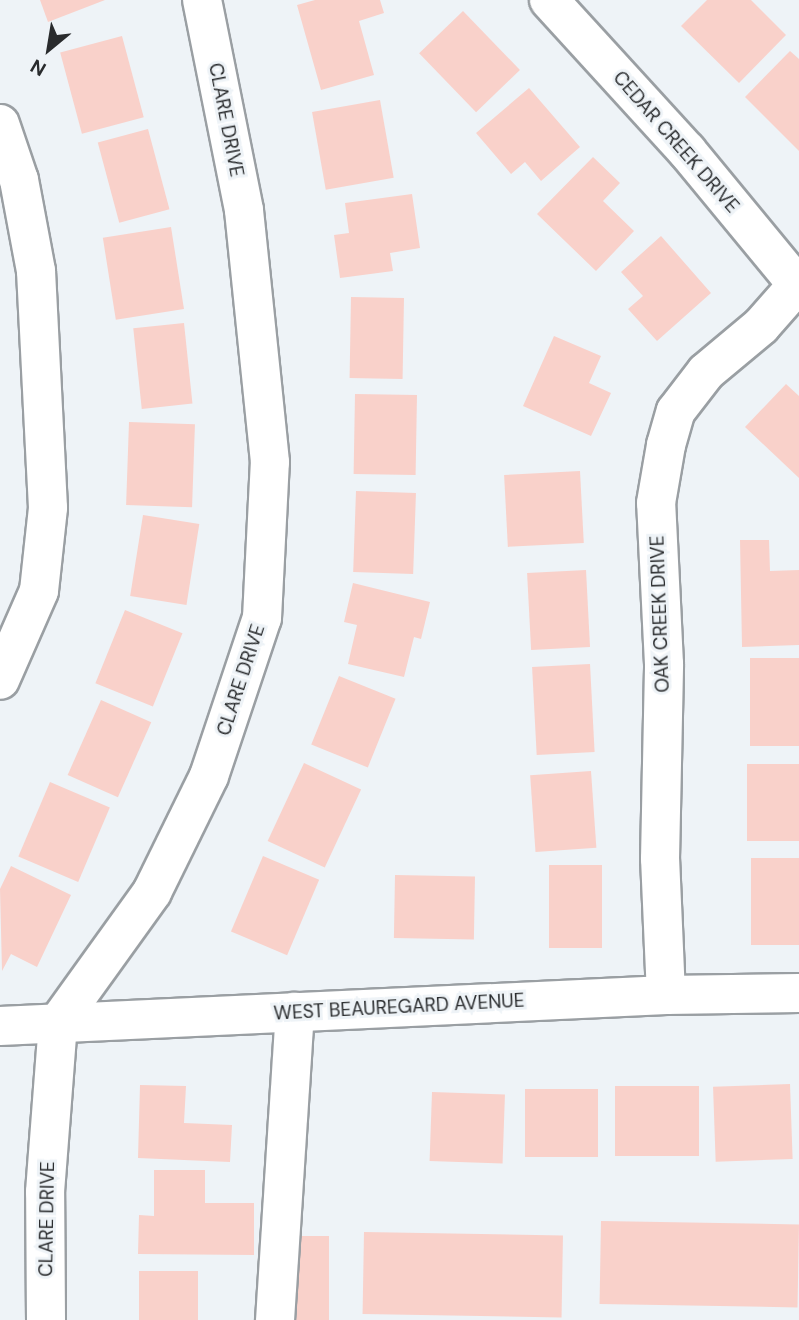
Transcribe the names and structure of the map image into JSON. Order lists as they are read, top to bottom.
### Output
{
  "streets": {
    "street": [
      "CLARE DRIVE",
      "CEDAR CREEK DRIVE",
      "OAK CREEK DRIVE",
      "WEST BEAUREGARD AVENUE"
    ]
  },
  "crossings": [
    ["CLARE DRIVE", "WEST BEAUREGARD AVENUE"],
    ["CEDAR CREEK DRIVE", "OAK CREEK DRIVE"],
    ["OAK CREEK DRIVE", "WEST BEAUREGARD AVENUE"]
  ],
  "north": "bottom left"
}
